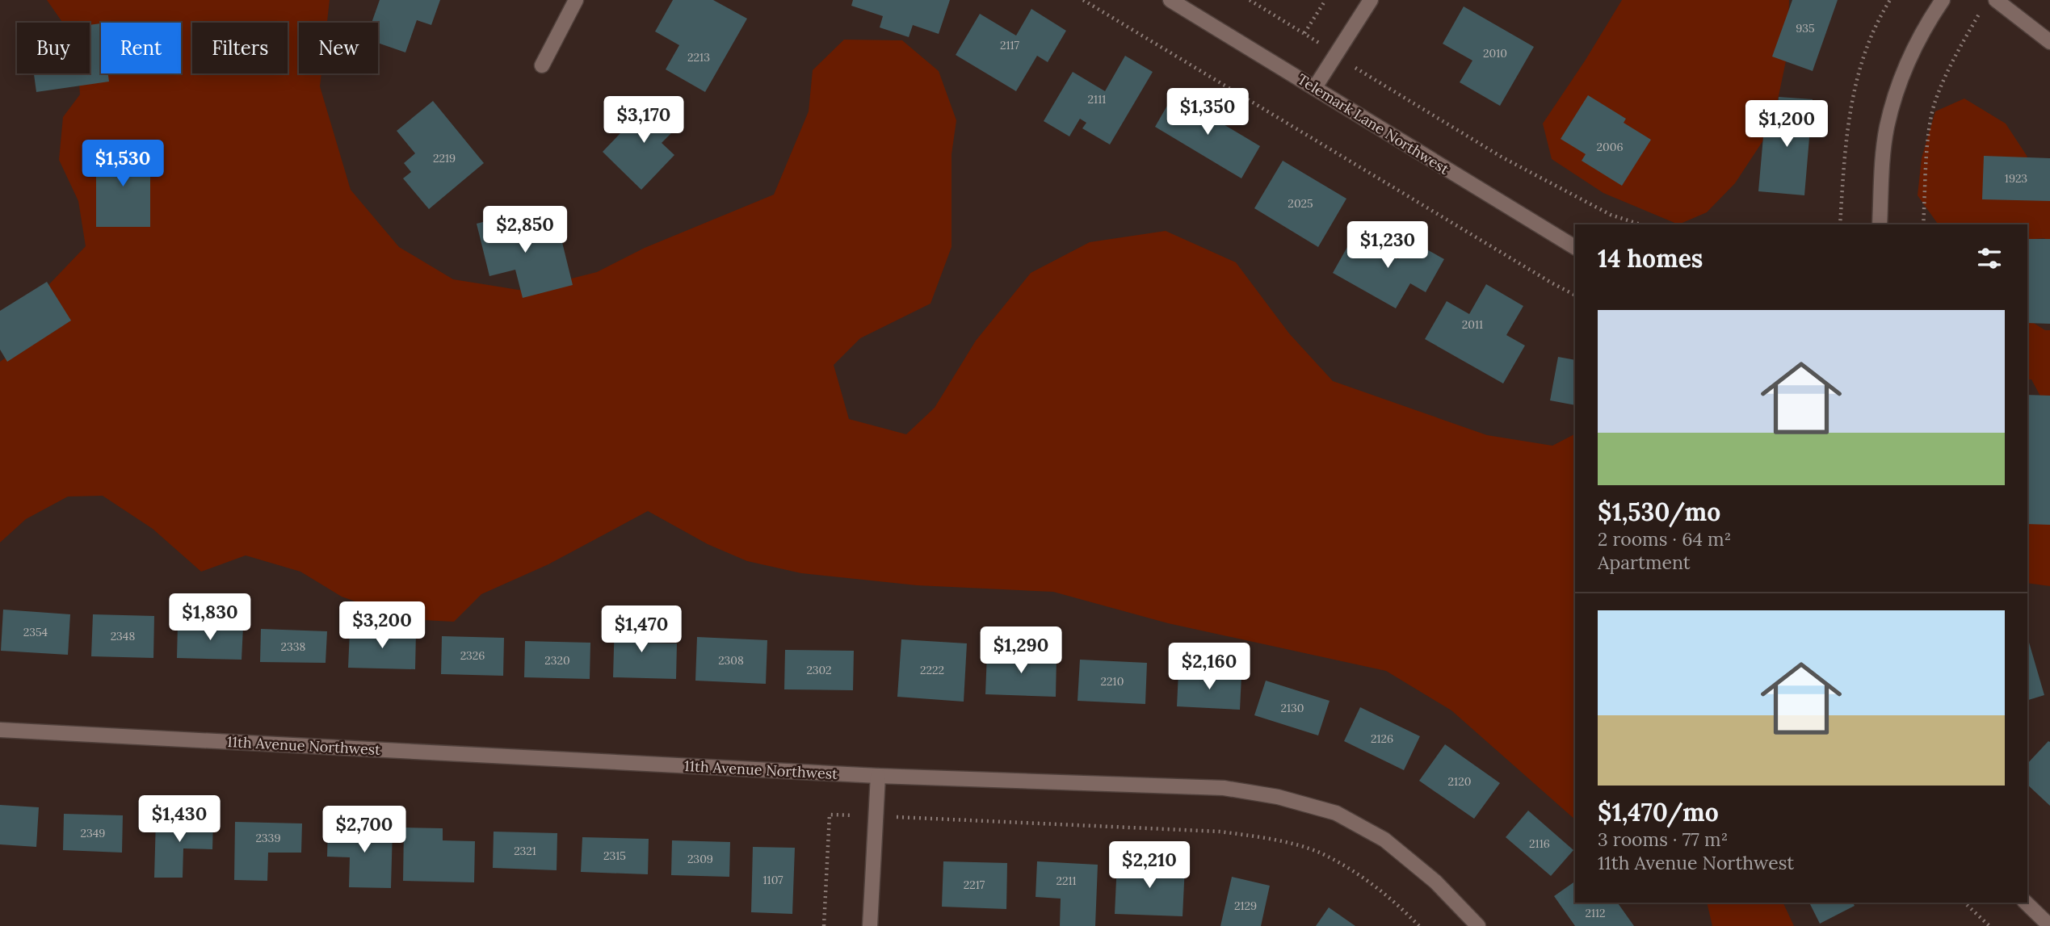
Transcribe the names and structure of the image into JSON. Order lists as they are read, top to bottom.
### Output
{
  "streets": {
    "street": ["Telemark Lane Northwest", "11th Avenue Northwest"]
  },
  "house_numbers": [
    "935",
    "2117",
    "2010",
    "2213",
    "2111",
    "2006",
    "2219",
    "1923",
    "2025",
    "2011",
    "2354",
    "2348",
    "2338",
    "2326",
    "2320",
    "2308",
    "2302",
    "2222",
    "2210",
    "2130",
    "2126",
    "2120",
    "2349",
    "2339",
    "2116",
    "2321",
    "2315",
    "2309",
    "1107",
    "2211",
    "2217",
    "2129",
    "2112"
  ],
  "page": {
    "chip": [
      "Buy",
      "Rent",
      "Filters",
      "New"
    ],
    "price": [
      "$1,350",
      "$3,170",
      "$1,200",
      "$1,530",
      "$2,850",
      "$1,230",
      "$1,830",
      "$3,200",
      "$1,470",
      "$1,290",
      "$2,160",
      "$1,430",
      "$2,700",
      "$2,210"
    ],
    "heading": "14 homes",
    "list": [
      {
        "name": "$1,530/mo",
        "note": "2 rooms · 64 m² · Apartment"
      },
      {
        "name": "$1,470/mo",
        "note": "3 rooms · 77 m² · 11th Avenue Northwest"
      }
    ]
  }
}
